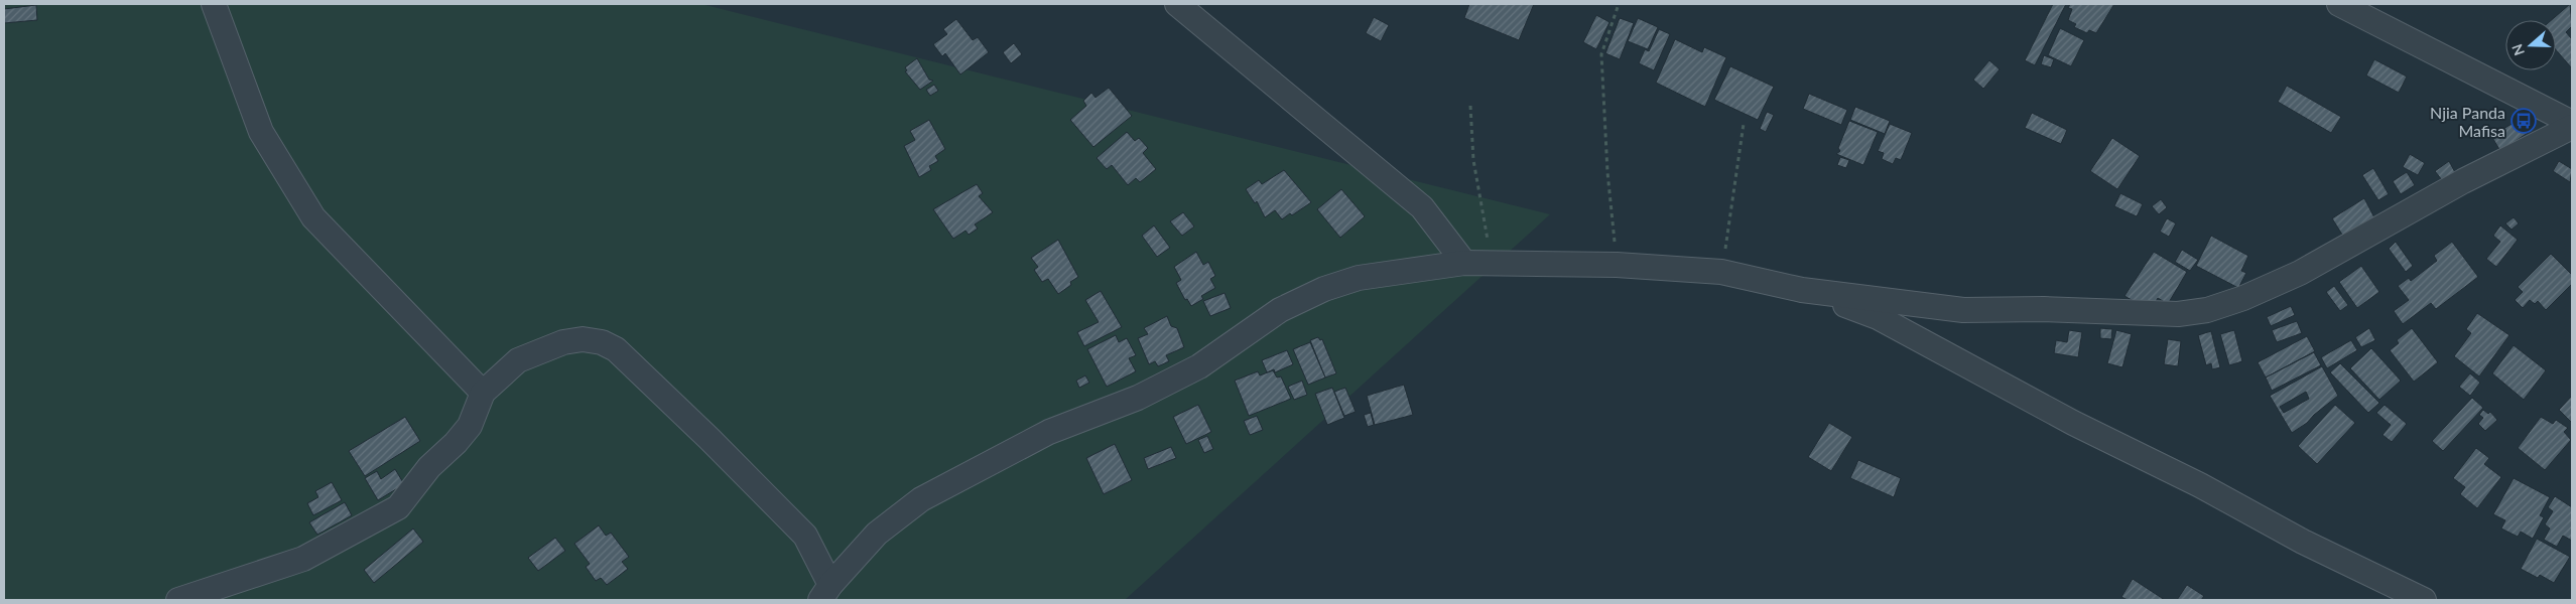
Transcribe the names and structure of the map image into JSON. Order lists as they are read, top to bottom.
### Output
{
  "places": {
    "bus stop": ["Njia Panda Mafisa"]
  },
  "north": "left"
}
